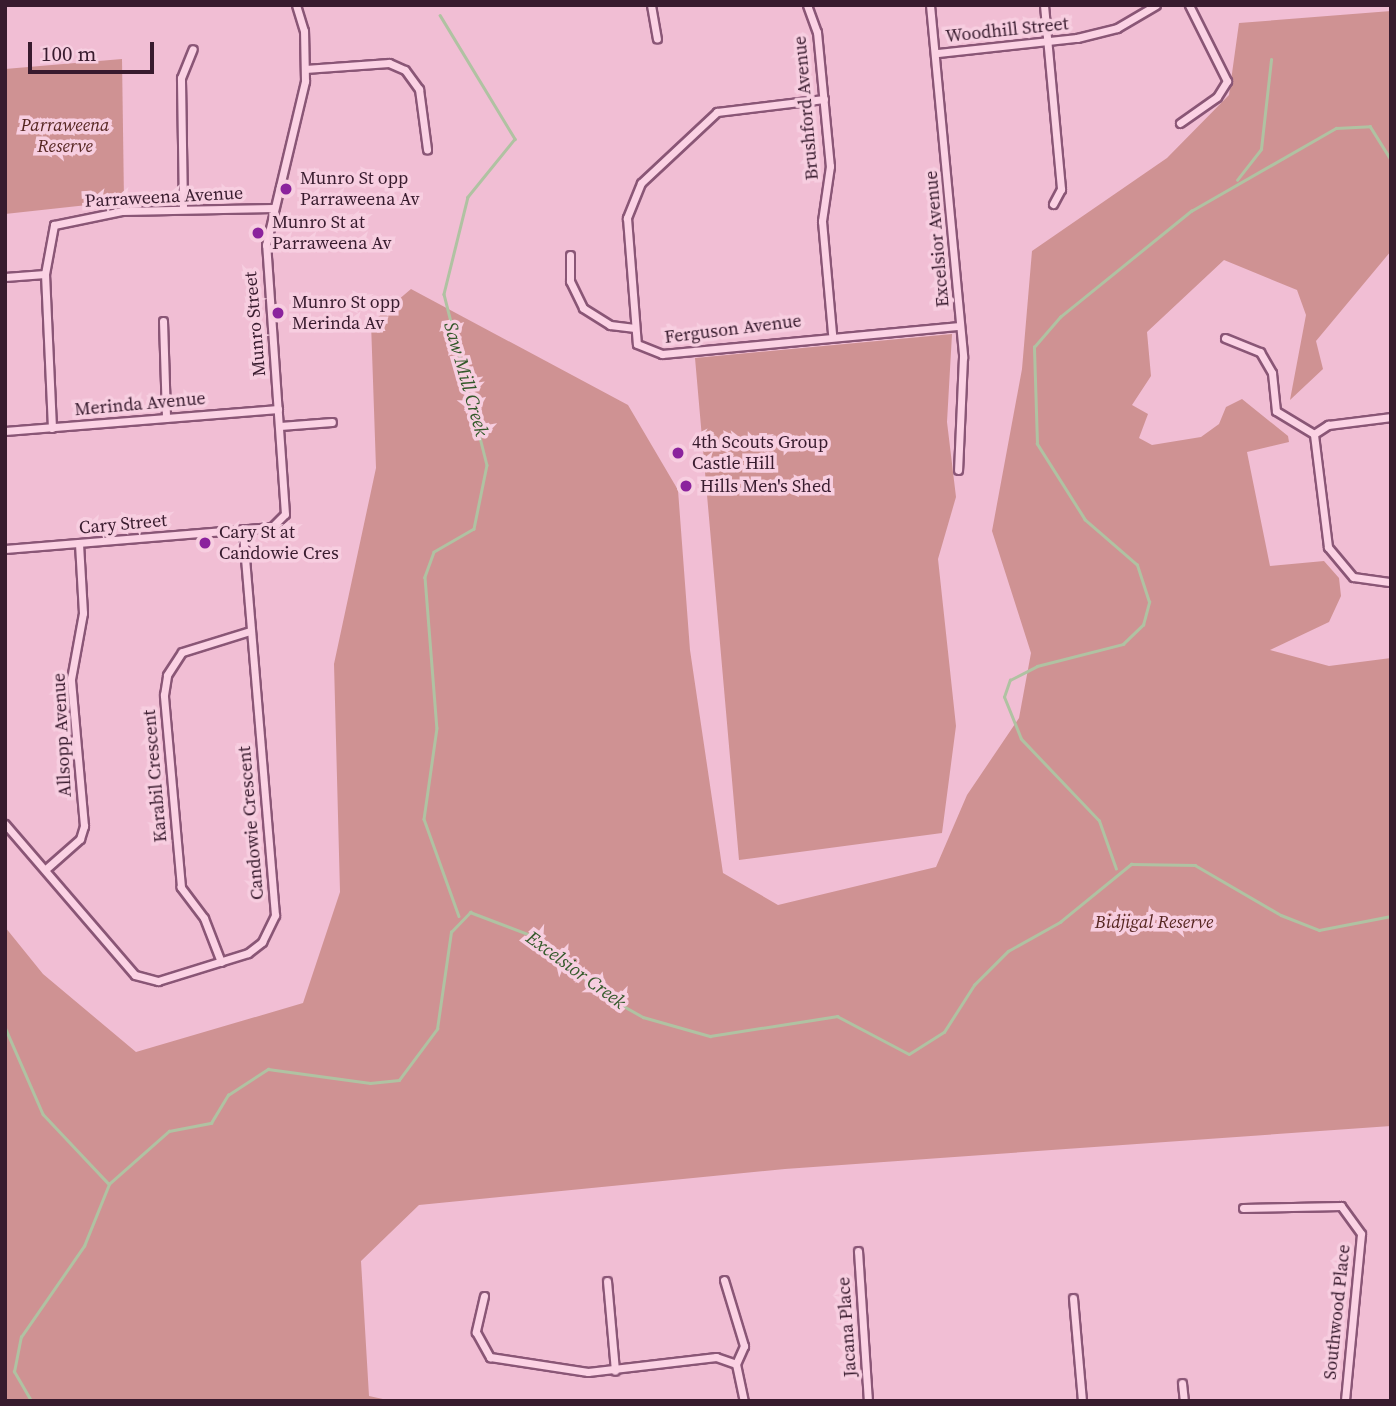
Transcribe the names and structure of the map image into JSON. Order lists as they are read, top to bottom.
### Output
{
  "streets": {
    "street": [
      "Woodhill Street",
      "Brushford Avenue",
      "Parraweena Avenue",
      "Excelsior Avenue",
      "Munro Street",
      "Ferguson Avenue",
      "Merinda Avenue",
      "Cary Street",
      "Allsopp Avenue",
      "Karabil Crescent",
      "Candowie Crescent",
      "Southwood Place",
      "Jacana Place"
    ]
  },
  "crossings": [
    ["Woodhill Street", "Excelsior Avenue"],
    ["Brushford Avenue", "Ferguson Avenue"],
    ["Parraweena Avenue", "Munro Street"],
    ["Parraweena Avenue", "Merinda Avenue"],
    ["Excelsior Avenue", "Ferguson Avenue"],
    ["Munro Street", "Merinda Avenue"],
    ["Munro Street", "Cary Street"],
    ["Munro Street", "Candowie Crescent"],
    ["Cary Street", "Allsopp Avenue"],
    ["Cary Street", "Candowie Crescent"],
    ["Allsopp Avenue", "Candowie Crescent"],
    ["Karabil Crescent", "Candowie Crescent"]
  ],
  "water": ["Saw Mill Creek", "Excelsior Creek"],
  "parks": ["Parraweena Reserve", "Bidjigal Reserve"],
  "places": [
    "Munro St opp Parraweena Av",
    "Munro St at Parraweena Av",
    "Munro St opp Merinda Av",
    "4th Scouts Group Castle Hill",
    "Hills Men's Shed",
    "Cary St at Candowie Cres"
  ],
  "scale_bar": "100 m"
}
